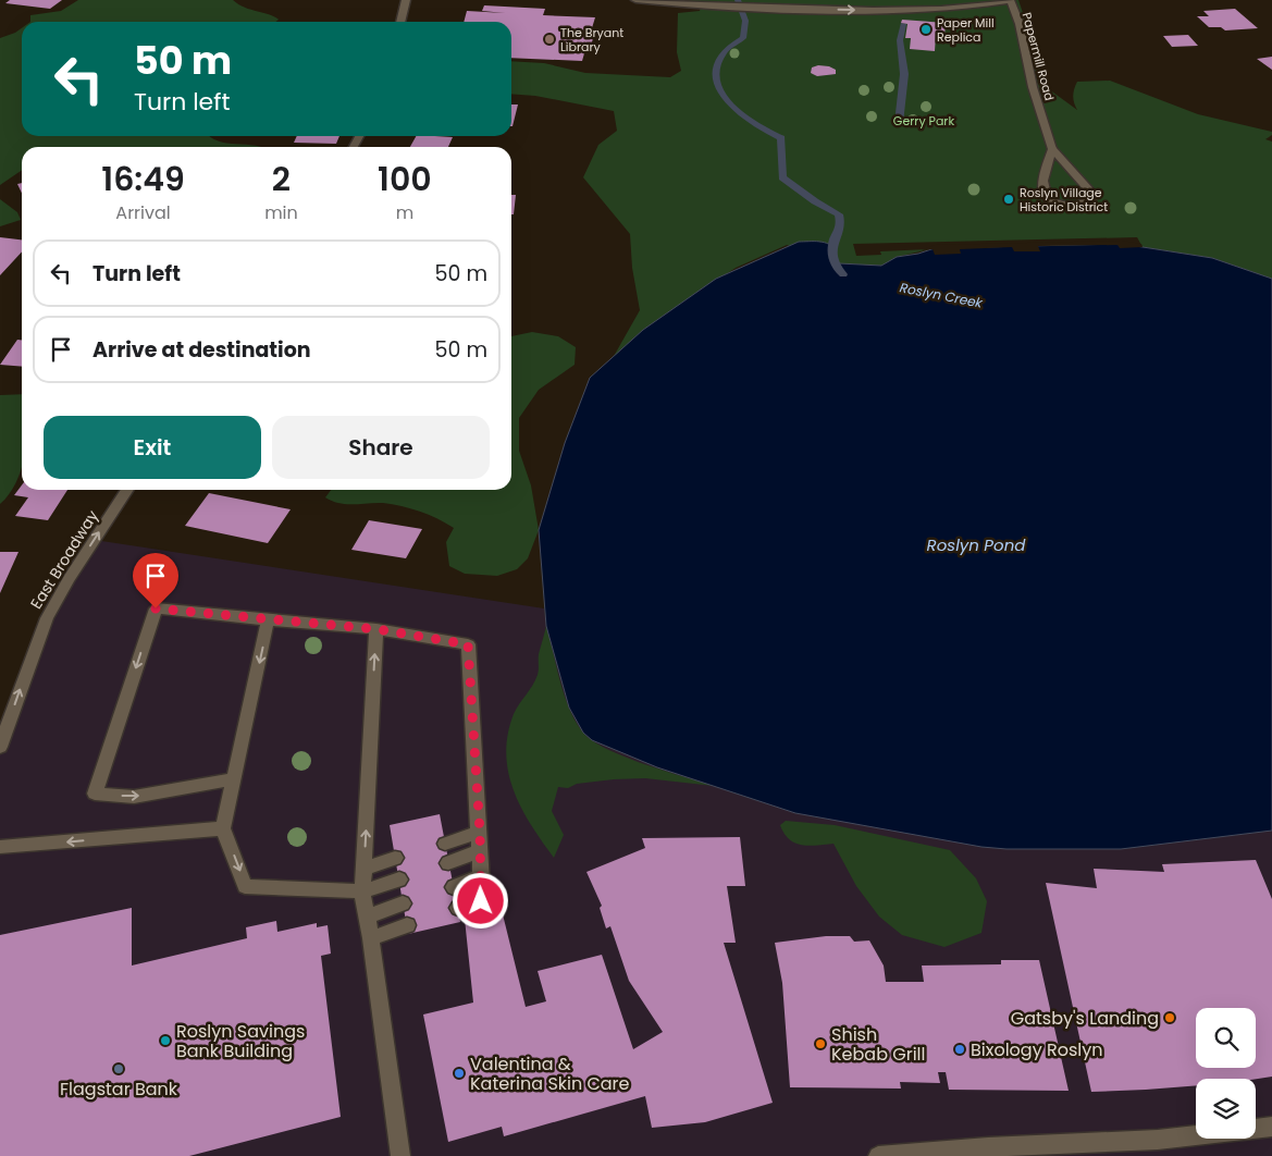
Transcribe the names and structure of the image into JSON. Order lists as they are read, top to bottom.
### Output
{
  "streets": {
    "street": ["Papermill Road", "East Broadway"]
  },
  "one_way": ["Papermill Road", "East Broadway"],
  "water": ["Roslyn Creek", "Roslyn Pond"],
  "parks": ["Gerry Park"],
  "places": [
    "Paper Mill Replica",
    "The Bryant Library",
    "Roslyn Village Historic District",
    "Gatsby's Landing",
    "Roslyn Savings Bank Building",
    "Shish Kebab Grill",
    "Bixology Roslyn",
    "Flagstar Bank",
    "Valentina & Katerina Skin Care"
  ],
  "page": {
    "turn": ["50 m", "Turn left"],
    "eta": [
      "16:49",
      "Arrival",
      "2",
      "min",
      "100",
      "m"
    ],
    "list": [
      {
        "name": "Turn left",
        "value": "50 m"
      },
      {
        "name": "Arrive at destination",
        "value": "50 m"
      }
    ],
    "buttons": ["Exit", "Share"]
  }
}
